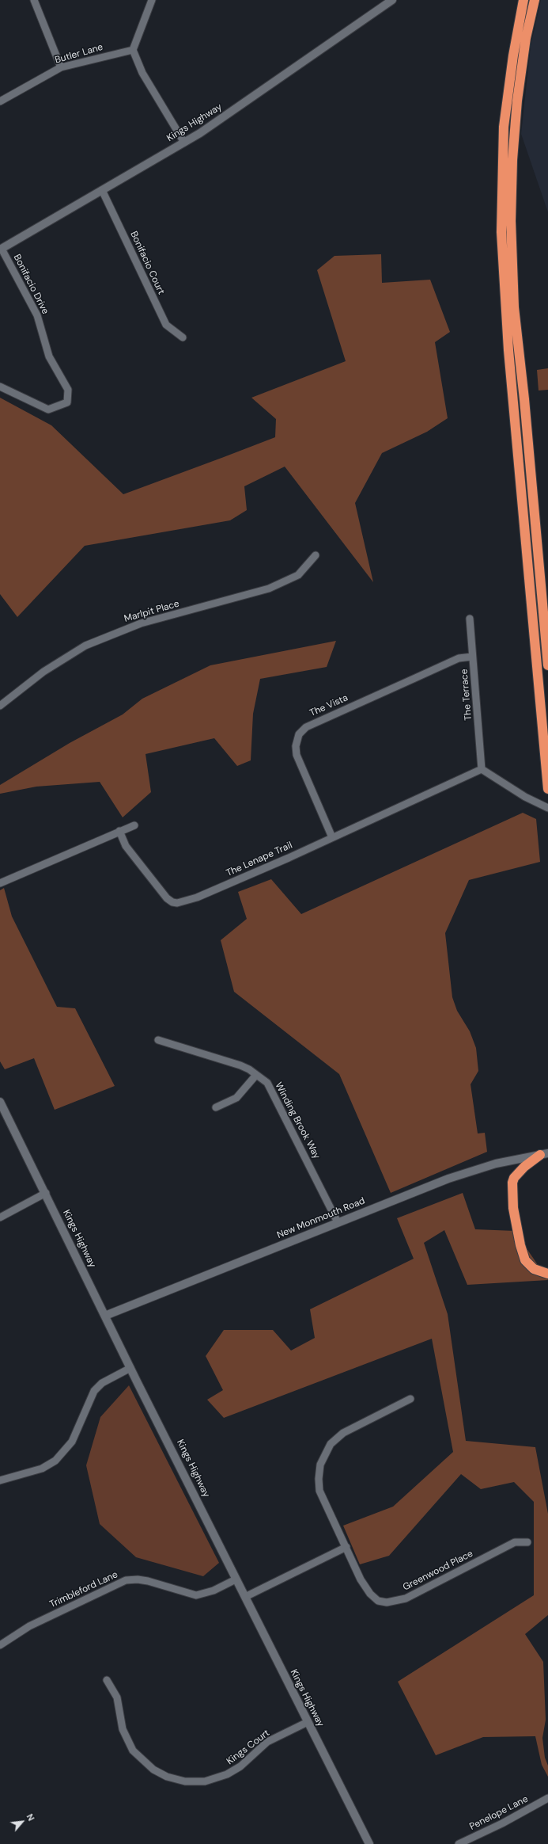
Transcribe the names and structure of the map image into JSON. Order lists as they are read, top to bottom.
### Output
{
  "streets": {
    "street": [
      "Butler Lane",
      "Kings Highway",
      "Bonifacio Court",
      "Bonifacio Drive",
      "Marlpit Place",
      "The Terrace",
      "The Vista",
      "The Lenape Trail",
      "Winding Brook Way",
      "New Monmouth Road",
      "Greenwood Place",
      "Trimbleford Lane",
      "Kings Court",
      "Penelope Lane"
    ]
  },
  "crossings": [
    ["Kings Highway", "Bonifacio Court"],
    ["Kings Highway", "Bonifacio Drive"],
    ["Kings Highway", "New Monmouth Road"],
    ["Kings Highway", "Trimbleford Lane"],
    ["Kings Highway", "Kings Court"],
    ["The Terrace", "The Vista"],
    ["The Terrace", "The Lenape Trail"],
    ["The Vista", "The Lenape Trail"],
    ["Winding Brook Way", "New Monmouth Road"]
  ],
  "north": "top right"
}
